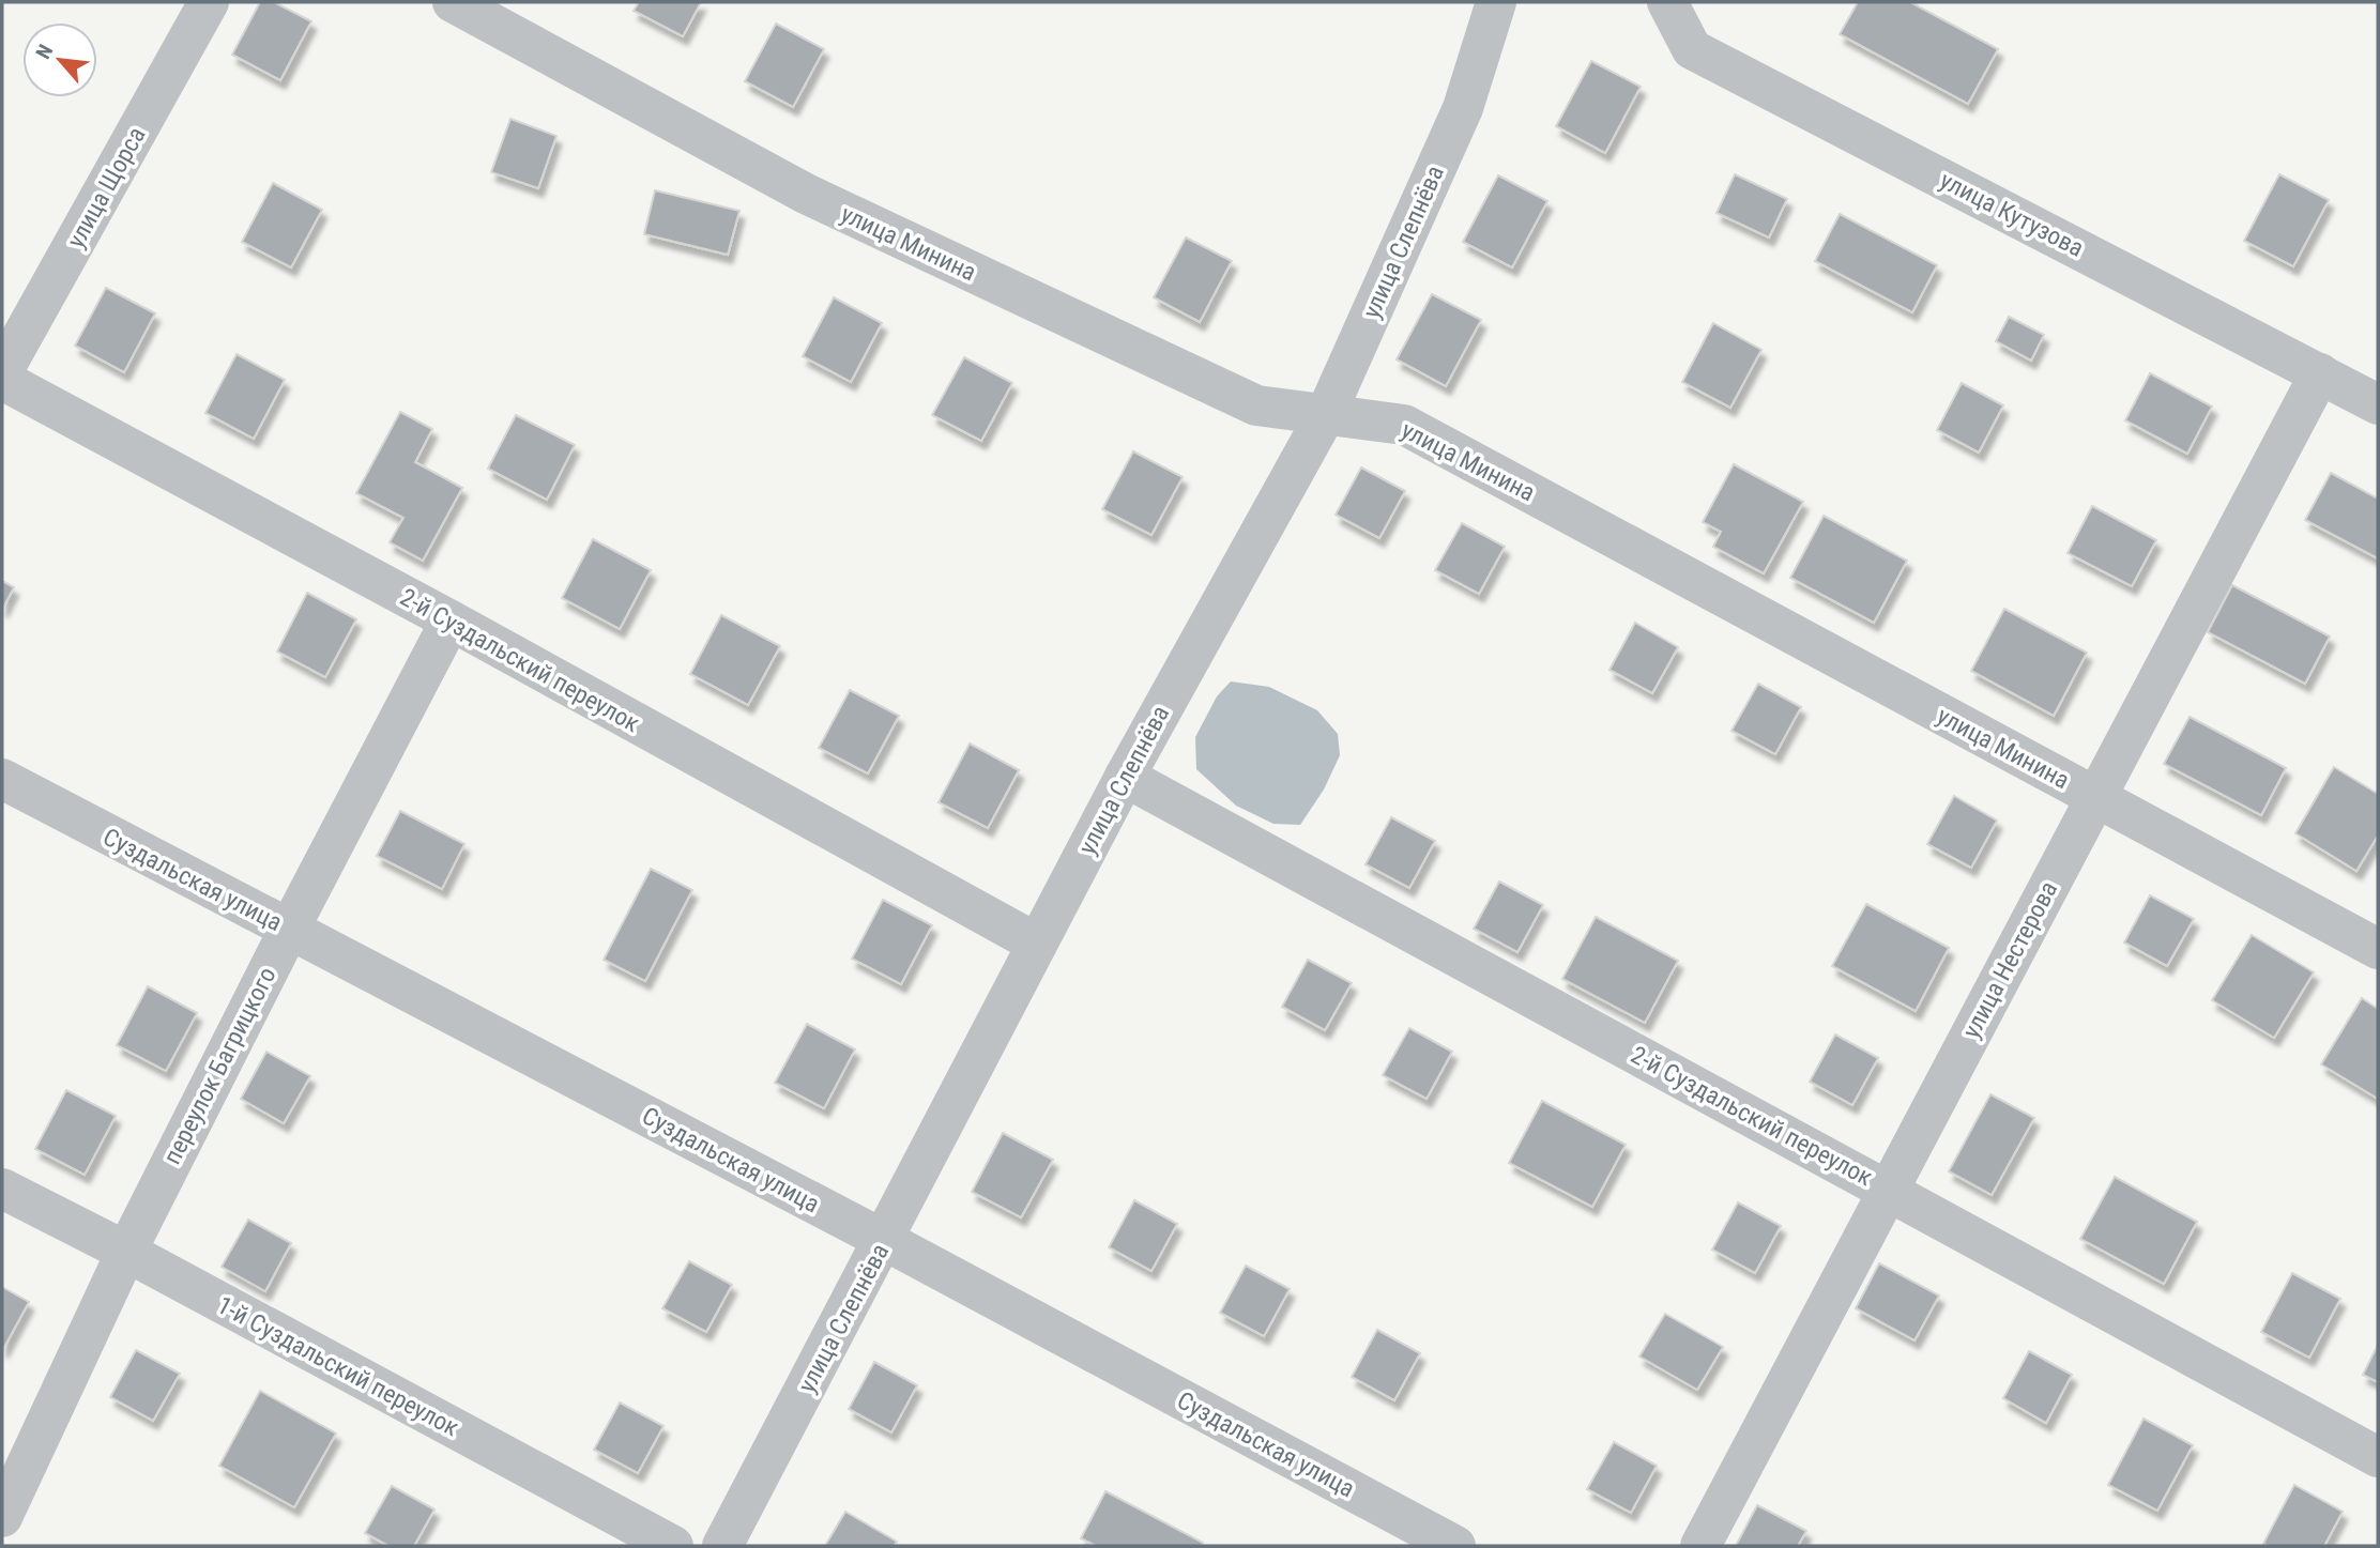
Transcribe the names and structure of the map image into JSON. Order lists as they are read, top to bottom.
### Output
{
  "streets": {
    "street": [
      "улица Щорса",
      "улица Кутузова",
      "улица Слепнёва",
      "улица Минина",
      "2-й Суздальский переулок",
      "Суздальская улица",
      "улица Нестерова",
      "переулок Багрицкого",
      "1-й Суздальский переулок"
    ]
  },
  "crossings": [
    ["улица Кутузова", "улица Нестерова"],
    ["улица Слепнёва", "улица Минина"],
    ["улица Слепнёва", "2-й Суздальский переулок"],
    ["улица Слепнёва", "Суздальская улица"],
    ["улица Минина", "улица Нестерова"],
    ["2-й Суздальский переулок", "улица Нестерова"],
    ["2-й Суздальский переулок", "переулок Багрицкого"],
    ["Суздальская улица", "переулок Багрицкого"],
    ["переулок Багрицкого", "1-й Суздальский переулок"]
  ],
  "north": "top left"
}
